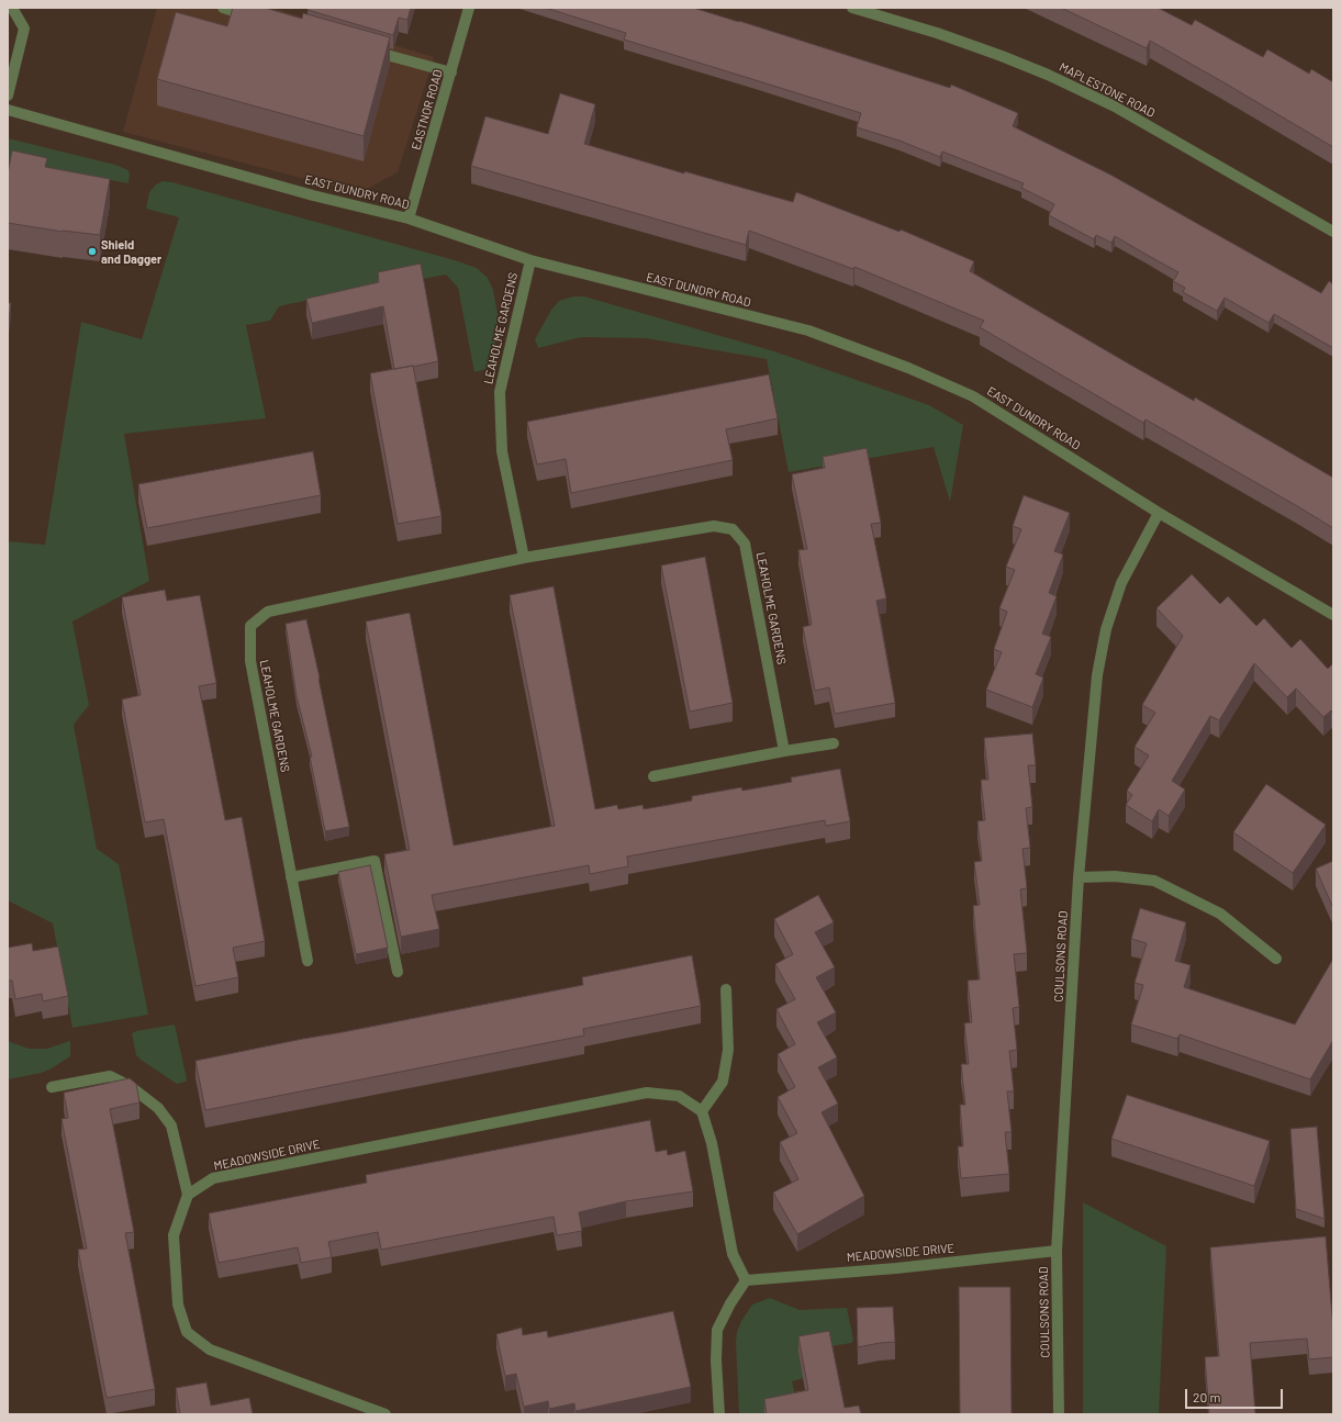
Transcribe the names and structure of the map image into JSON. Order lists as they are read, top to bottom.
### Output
{
  "streets": {
    "street": [
      "MAPLESTONE ROAD",
      "EASTNOR ROAD",
      "EAST DUNDRY ROAD",
      "LEAHOLME GARDENS",
      "COULSONS ROAD",
      "MEADOWSIDE DRIVE"
    ]
  },
  "crossings": [
    ["EASTNOR ROAD", "EAST DUNDRY ROAD"],
    ["EAST DUNDRY ROAD", "LEAHOLME GARDENS"],
    ["EAST DUNDRY ROAD", "COULSONS ROAD"],
    ["COULSONS ROAD", "MEADOWSIDE DRIVE"]
  ],
  "places": ["Shield and Dagger"],
  "scale_bar": "20 m"
}
